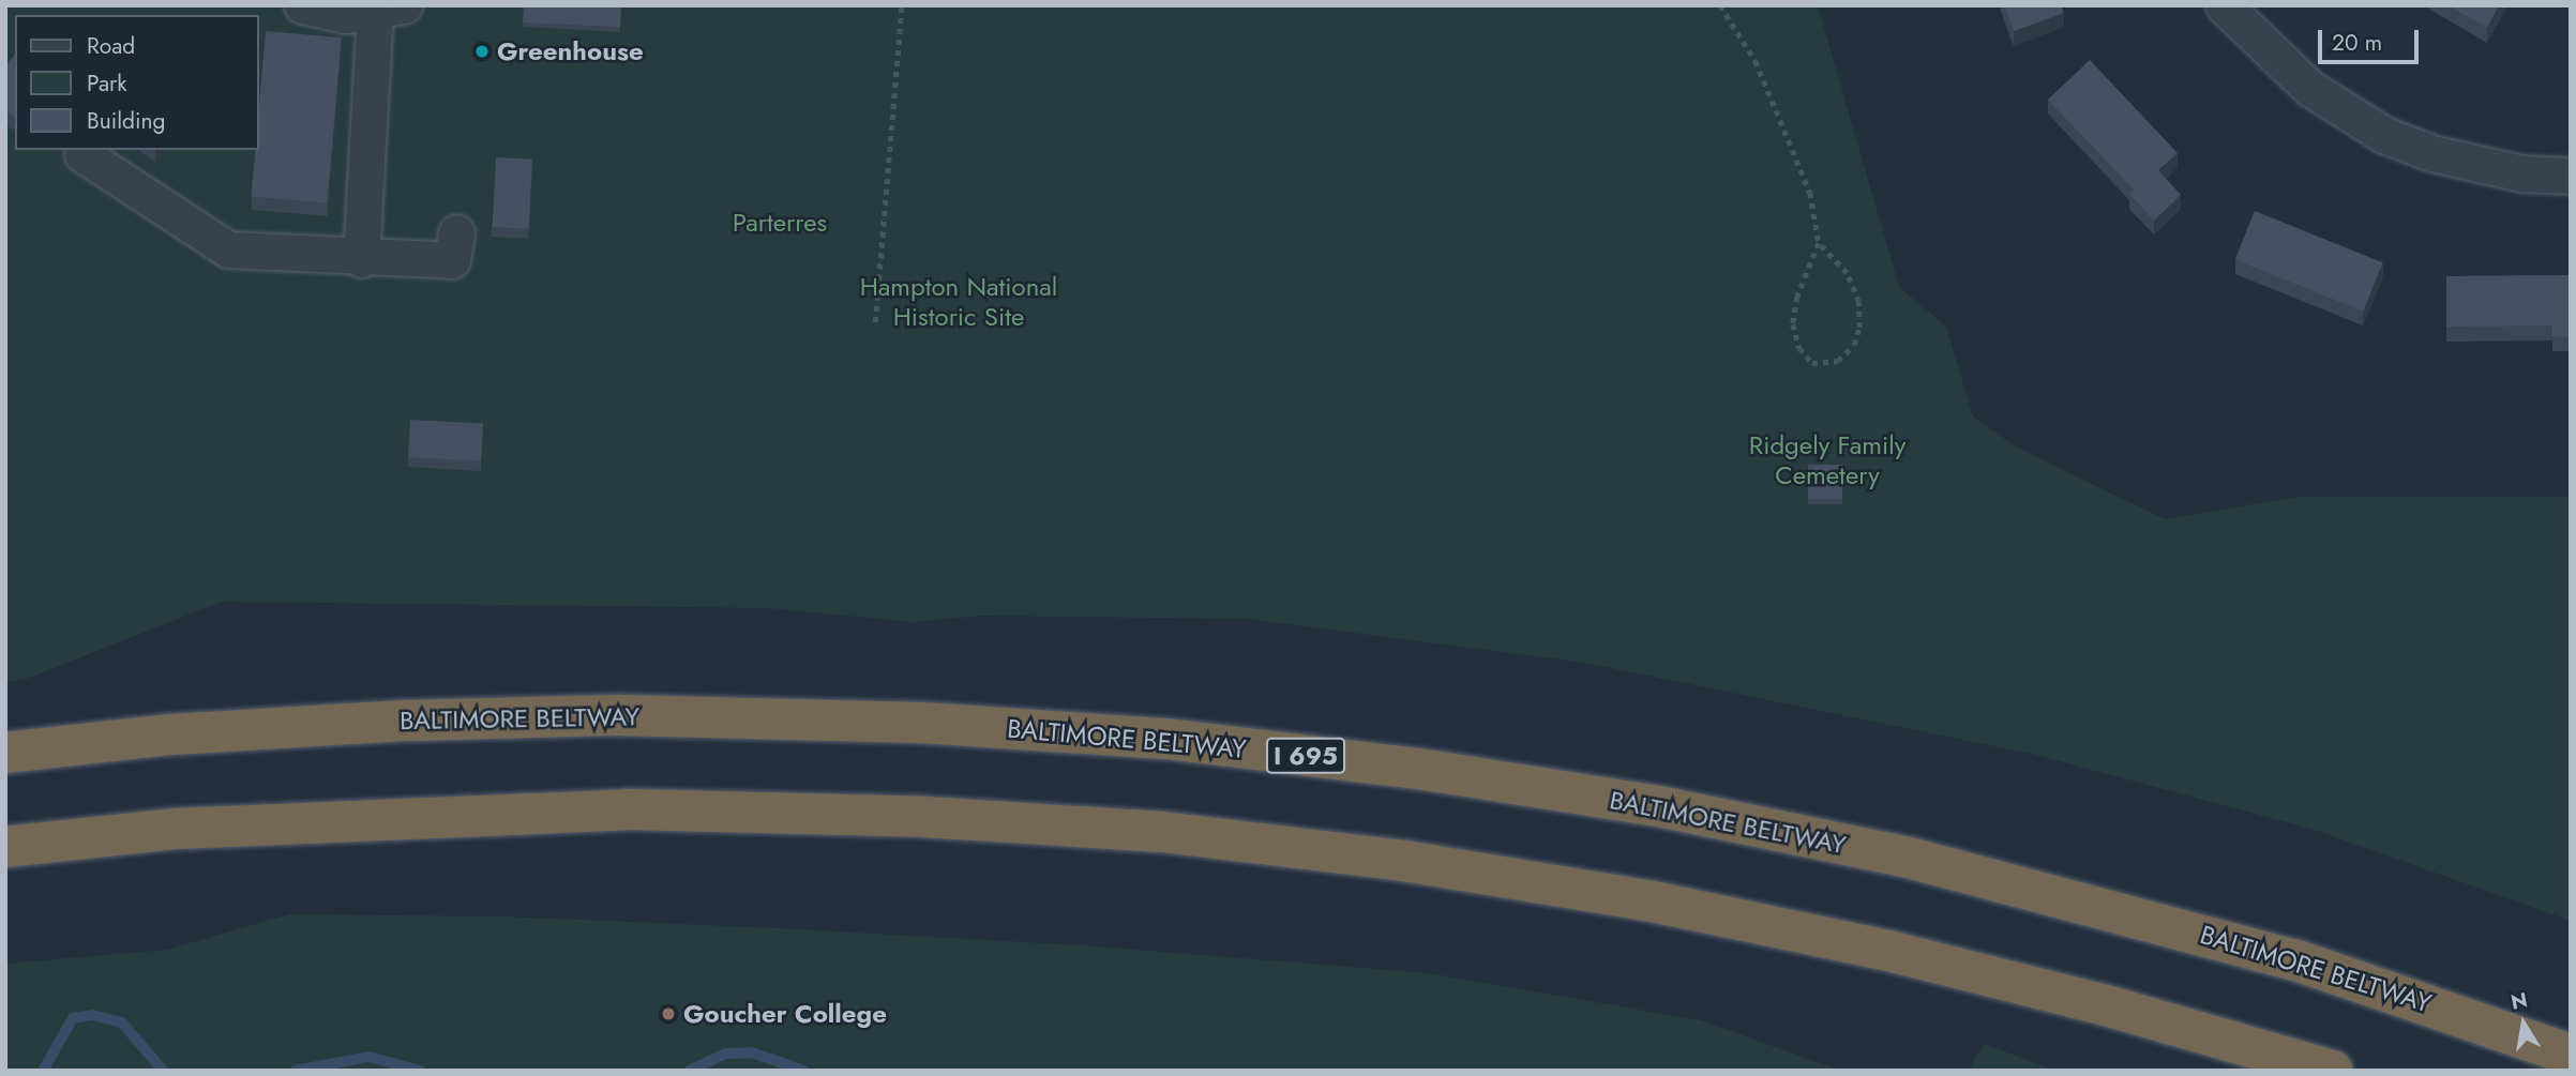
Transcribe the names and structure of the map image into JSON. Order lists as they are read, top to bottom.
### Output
{
  "streets": {
    "highway": ["BALTIMORE BELTWAY", "I 695"]
  },
  "parks": ["Parterres", "Hampton National Historic Site", "Ridgely Family Cemetery"],
  "places": ["Greenhouse", "Goucher College"],
  "legend": ["Road", "Park", "Building"],
  "scale_bar": "20 m",
  "north": "top"
}
